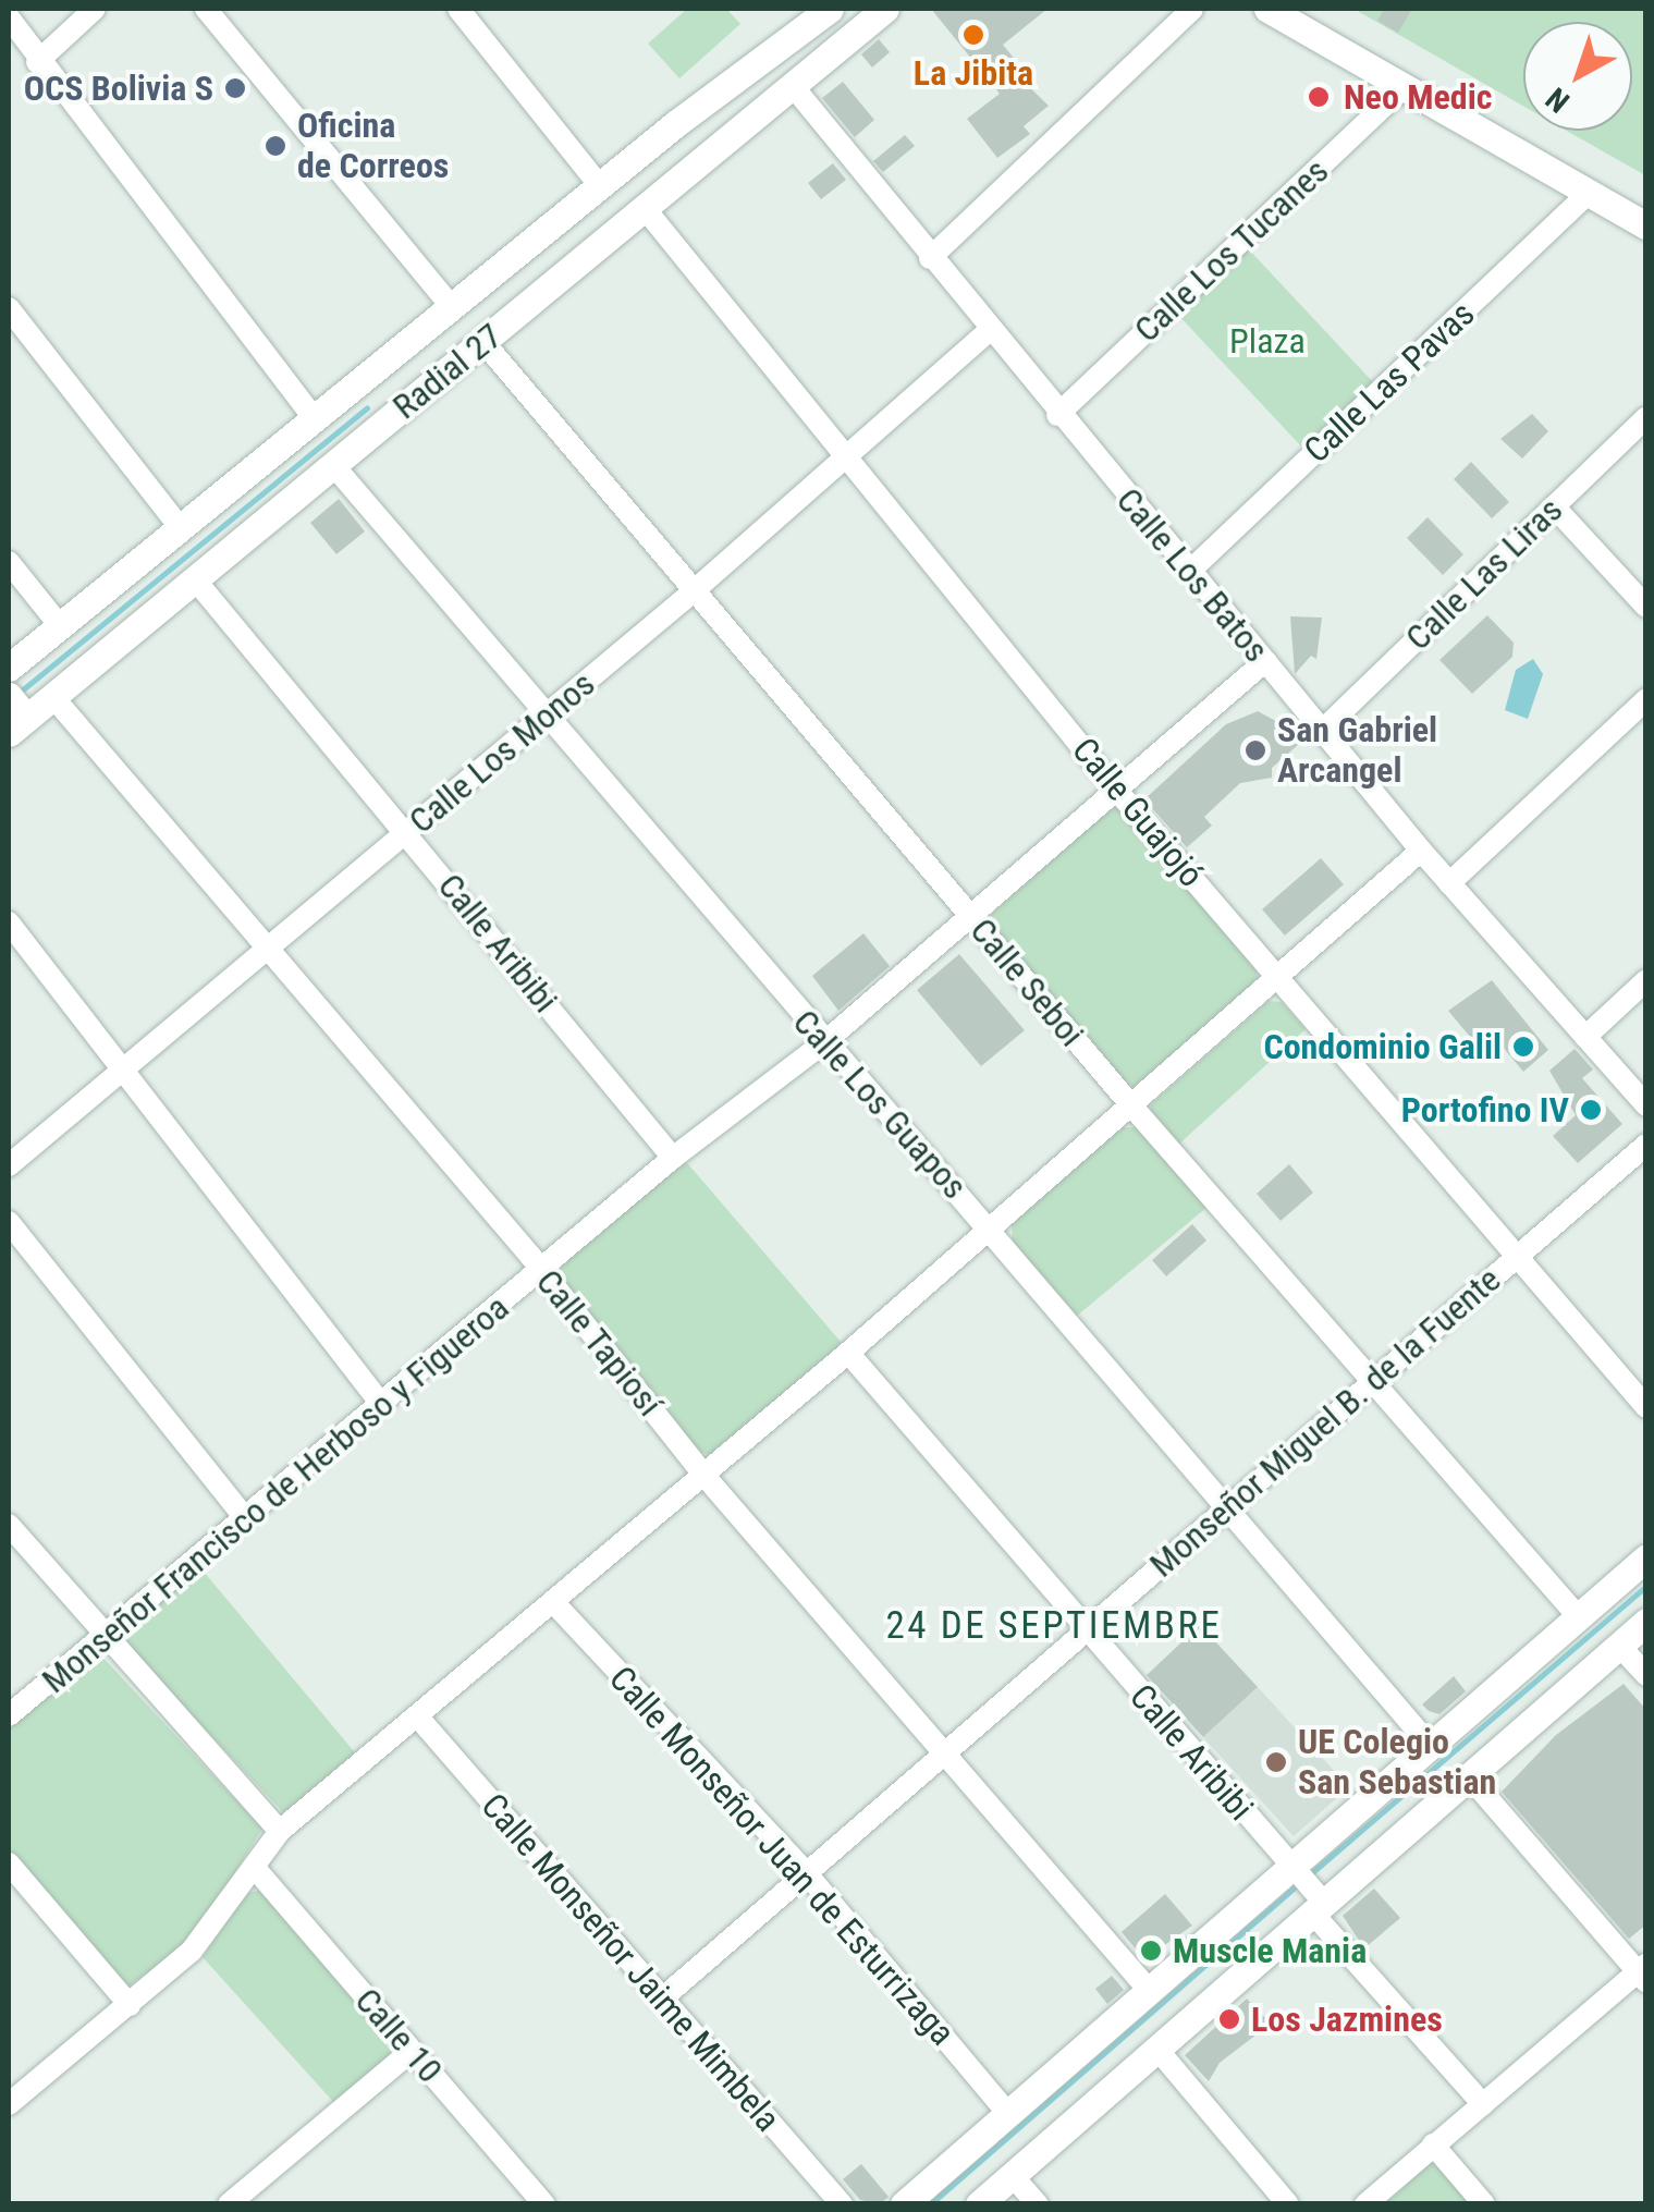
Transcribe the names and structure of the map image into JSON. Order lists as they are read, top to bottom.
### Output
{
  "streets": {
    "street": [
      "Calle Los Tucanes",
      "Radial 27",
      "Calle Las Pavas",
      "Calle Las Liras",
      "Calle Los Batos",
      "Calle Los Monos",
      "Calle Guajojó",
      "Calle Aribibi",
      "Calle Seboi",
      "Calle Los Guapos",
      "Calle Tapiosí",
      "Monseñor Miguel B. de la Fuente",
      "Monseñor Francisco de Herboso y Figueroa",
      "Calle Monseñor Juan de Esturrizaga",
      "Calle Monseñor Jaime Mimbela",
      "Calle 10"
    ]
  },
  "crossings": [
    ["Calle Los Tucanes", "Calle Los Batos"],
    ["Radial 27", "Calle Los Batos"],
    ["Radial 27", "Calle Guajojó"],
    ["Radial 27", "Calle Aribibi"],
    ["Radial 27", "Calle Seboi"],
    ["Radial 27", "Calle Los Guapos"],
    ["Radial 27", "Calle Tapiosí"],
    ["Calle Las Pavas", "Calle Los Batos"],
    ["Calle Las Liras", "Calle Los Batos"],
    ["Calle Los Batos", "Calle Los Monos"],
    ["Calle Los Batos", "Monseñor Francisco de Herboso y Figueroa"],
    ["Calle Los Monos", "Calle Guajojó"],
    ["Calle Los Monos", "Calle Aribibi"],
    ["Calle Los Monos", "Calle Seboi"],
    ["Calle Los Monos", "Calle Los Guapos"],
    ["Calle Los Monos", "Calle Tapiosí"],
    ["Calle Guajojó", "Monseñor Miguel B. de la Fuente"],
    ["Calle Guajojó", "Monseñor Francisco de Herboso y Figueroa"],
    ["Calle Aribibi", "Monseñor Miguel B. de la Fuente"],
    ["Calle Aribibi", "Monseñor Francisco de Herboso y Figueroa"],
    ["Calle Seboi", "Monseñor Miguel B. de la Fuente"],
    ["Calle Seboi", "Monseñor Francisco de Herboso y Figueroa"],
    ["Calle Los Guapos", "Monseñor Miguel B. de la Fuente"],
    ["Calle Los Guapos", "Monseñor Francisco de Herboso y Figueroa"],
    ["Calle Tapiosí", "Monseñor Miguel B. de la Fuente"],
    ["Calle Tapiosí", "Monseñor Francisco de Herboso y Figueroa"],
    ["Monseñor Miguel B. de la Fuente", "Calle Monseñor Juan de Esturrizaga"],
    ["Monseñor Miguel B. de la Fuente", "Calle Monseñor Jaime Mimbela"]
  ],
  "districts": ["24 DE SEPTIEMBRE"],
  "parks": ["Plaza"],
  "places": [
    "La Jibita",
    "OCS Bolivia S",
    "Neo Medic",
    "Oficina de Correos",
    "San Gabriel Arcangel",
    "Condominio Galil",
    "Portofino IV",
    "UE Colegio San Sebastian",
    "Muscle Mania",
    "Los Jazmines"
  ],
  "north": "bottom left"
}
